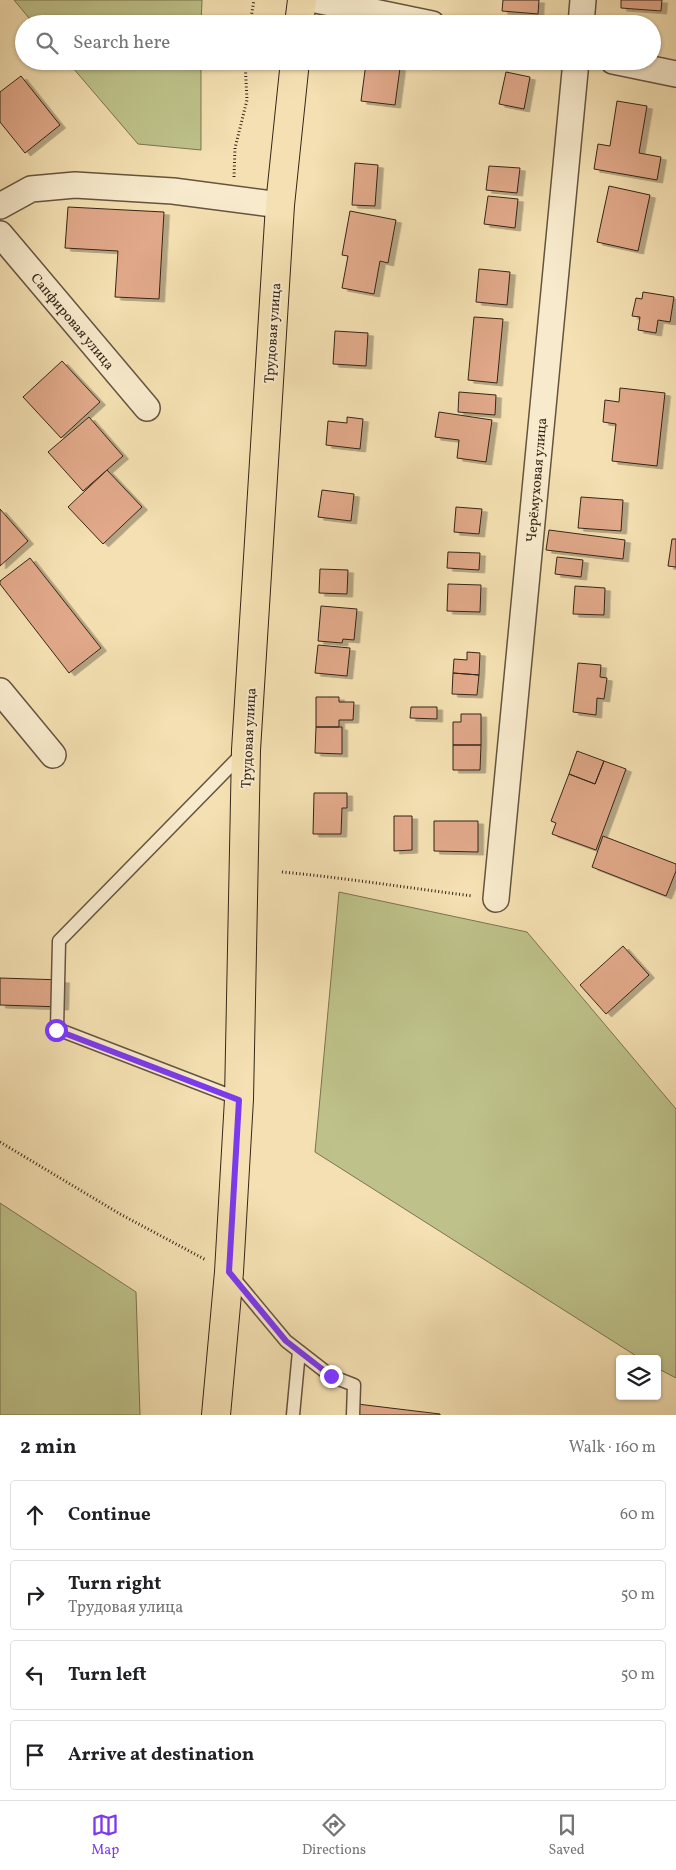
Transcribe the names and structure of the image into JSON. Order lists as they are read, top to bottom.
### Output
{
  "streets": {
    "main road": ["Трудовая улица"],
    "street": ["Сапфировая улица", "Черёмуховая улица"]
  },
  "page": {
    "search": "Search here",
    "heading": ["2 min", "Walk · 160 m"],
    "list": [
      ["Continue", "60 m"],
      ["Turn right", "Трудовая улица", "50 m"],
      ["Turn left", "50 m"],
      "Arrive at destination"
    ],
    "nav": ["Map", "Directions", "Saved"]
  }
}
